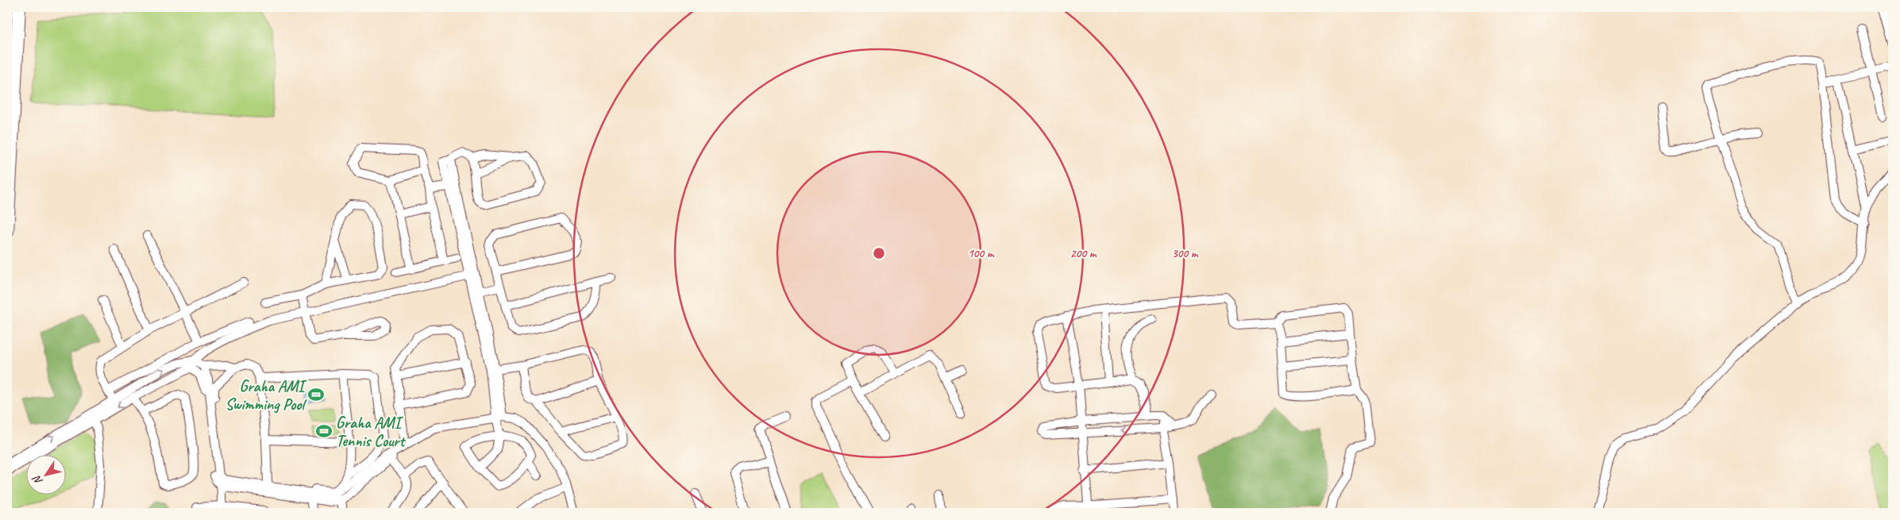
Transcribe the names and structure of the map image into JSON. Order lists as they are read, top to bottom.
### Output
{
  "places": {
    "sports": ["Graha AMI Swimming Pool", "Graha AMI Tennis Court"]
  },
  "north": "bottom left",
  "rings": ["100 m", "200 m", "300 m"]
}
